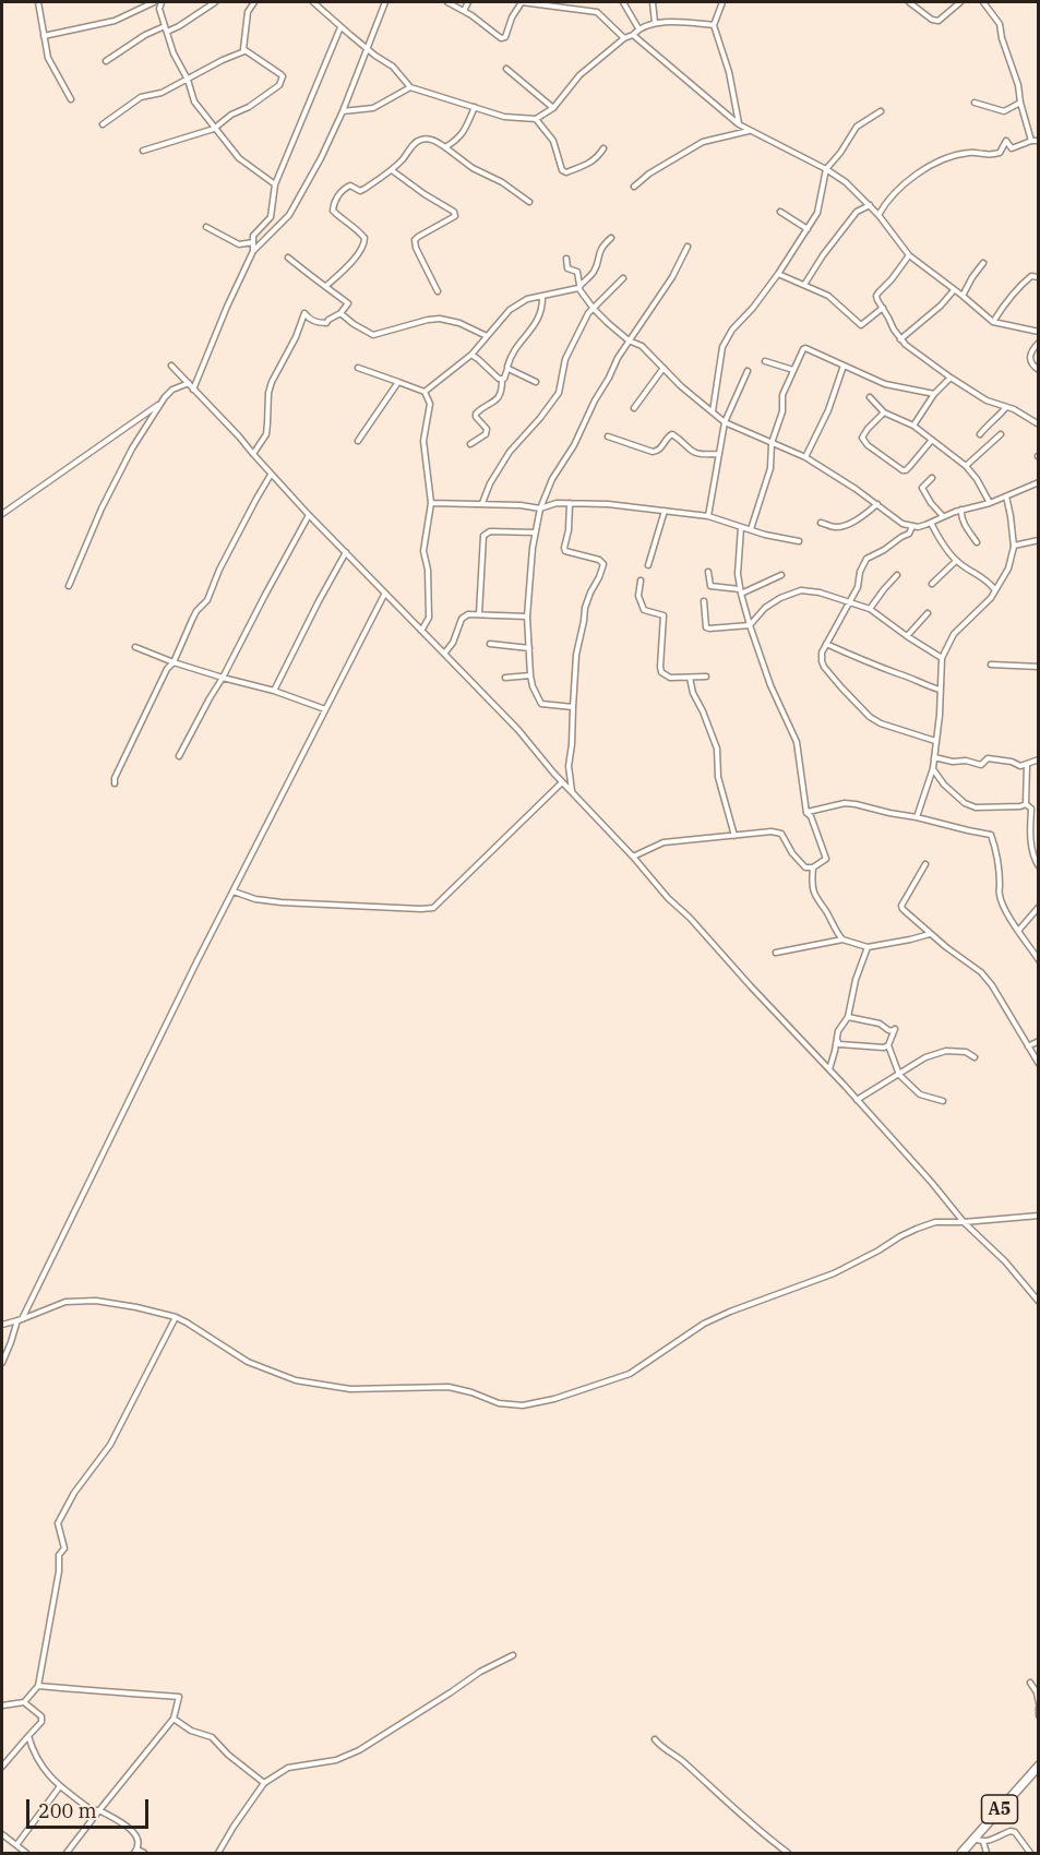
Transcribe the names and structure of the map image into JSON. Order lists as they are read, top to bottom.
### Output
{
  "streets": {
    "highway": ["A5"]
  },
  "scale_bar": "200 m"
}
